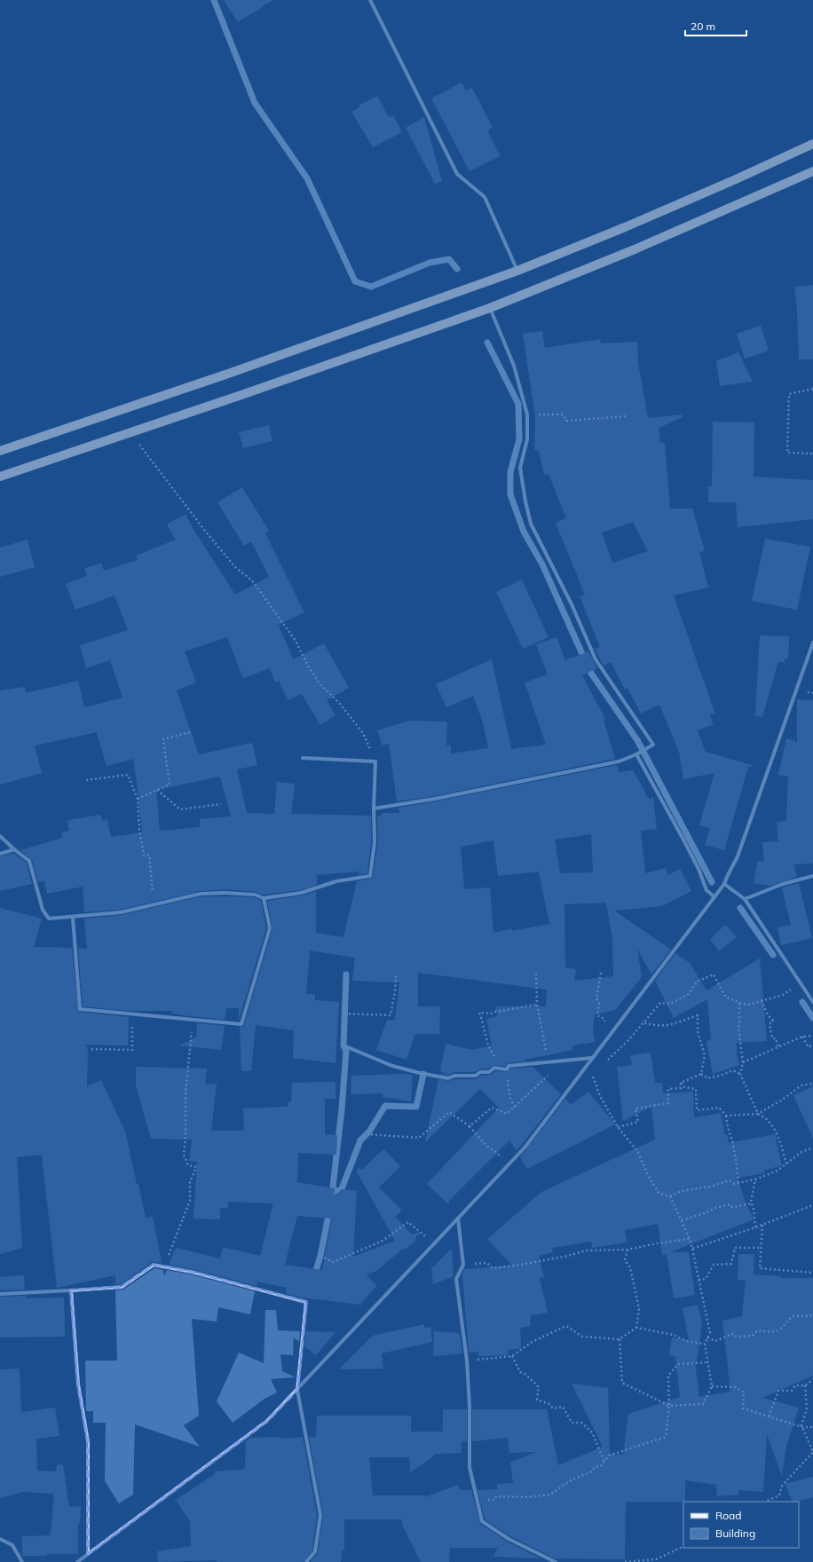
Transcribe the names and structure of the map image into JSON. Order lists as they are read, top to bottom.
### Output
{
  "legend": ["Road", "Building"],
  "scale_bar": "20 m"
}
